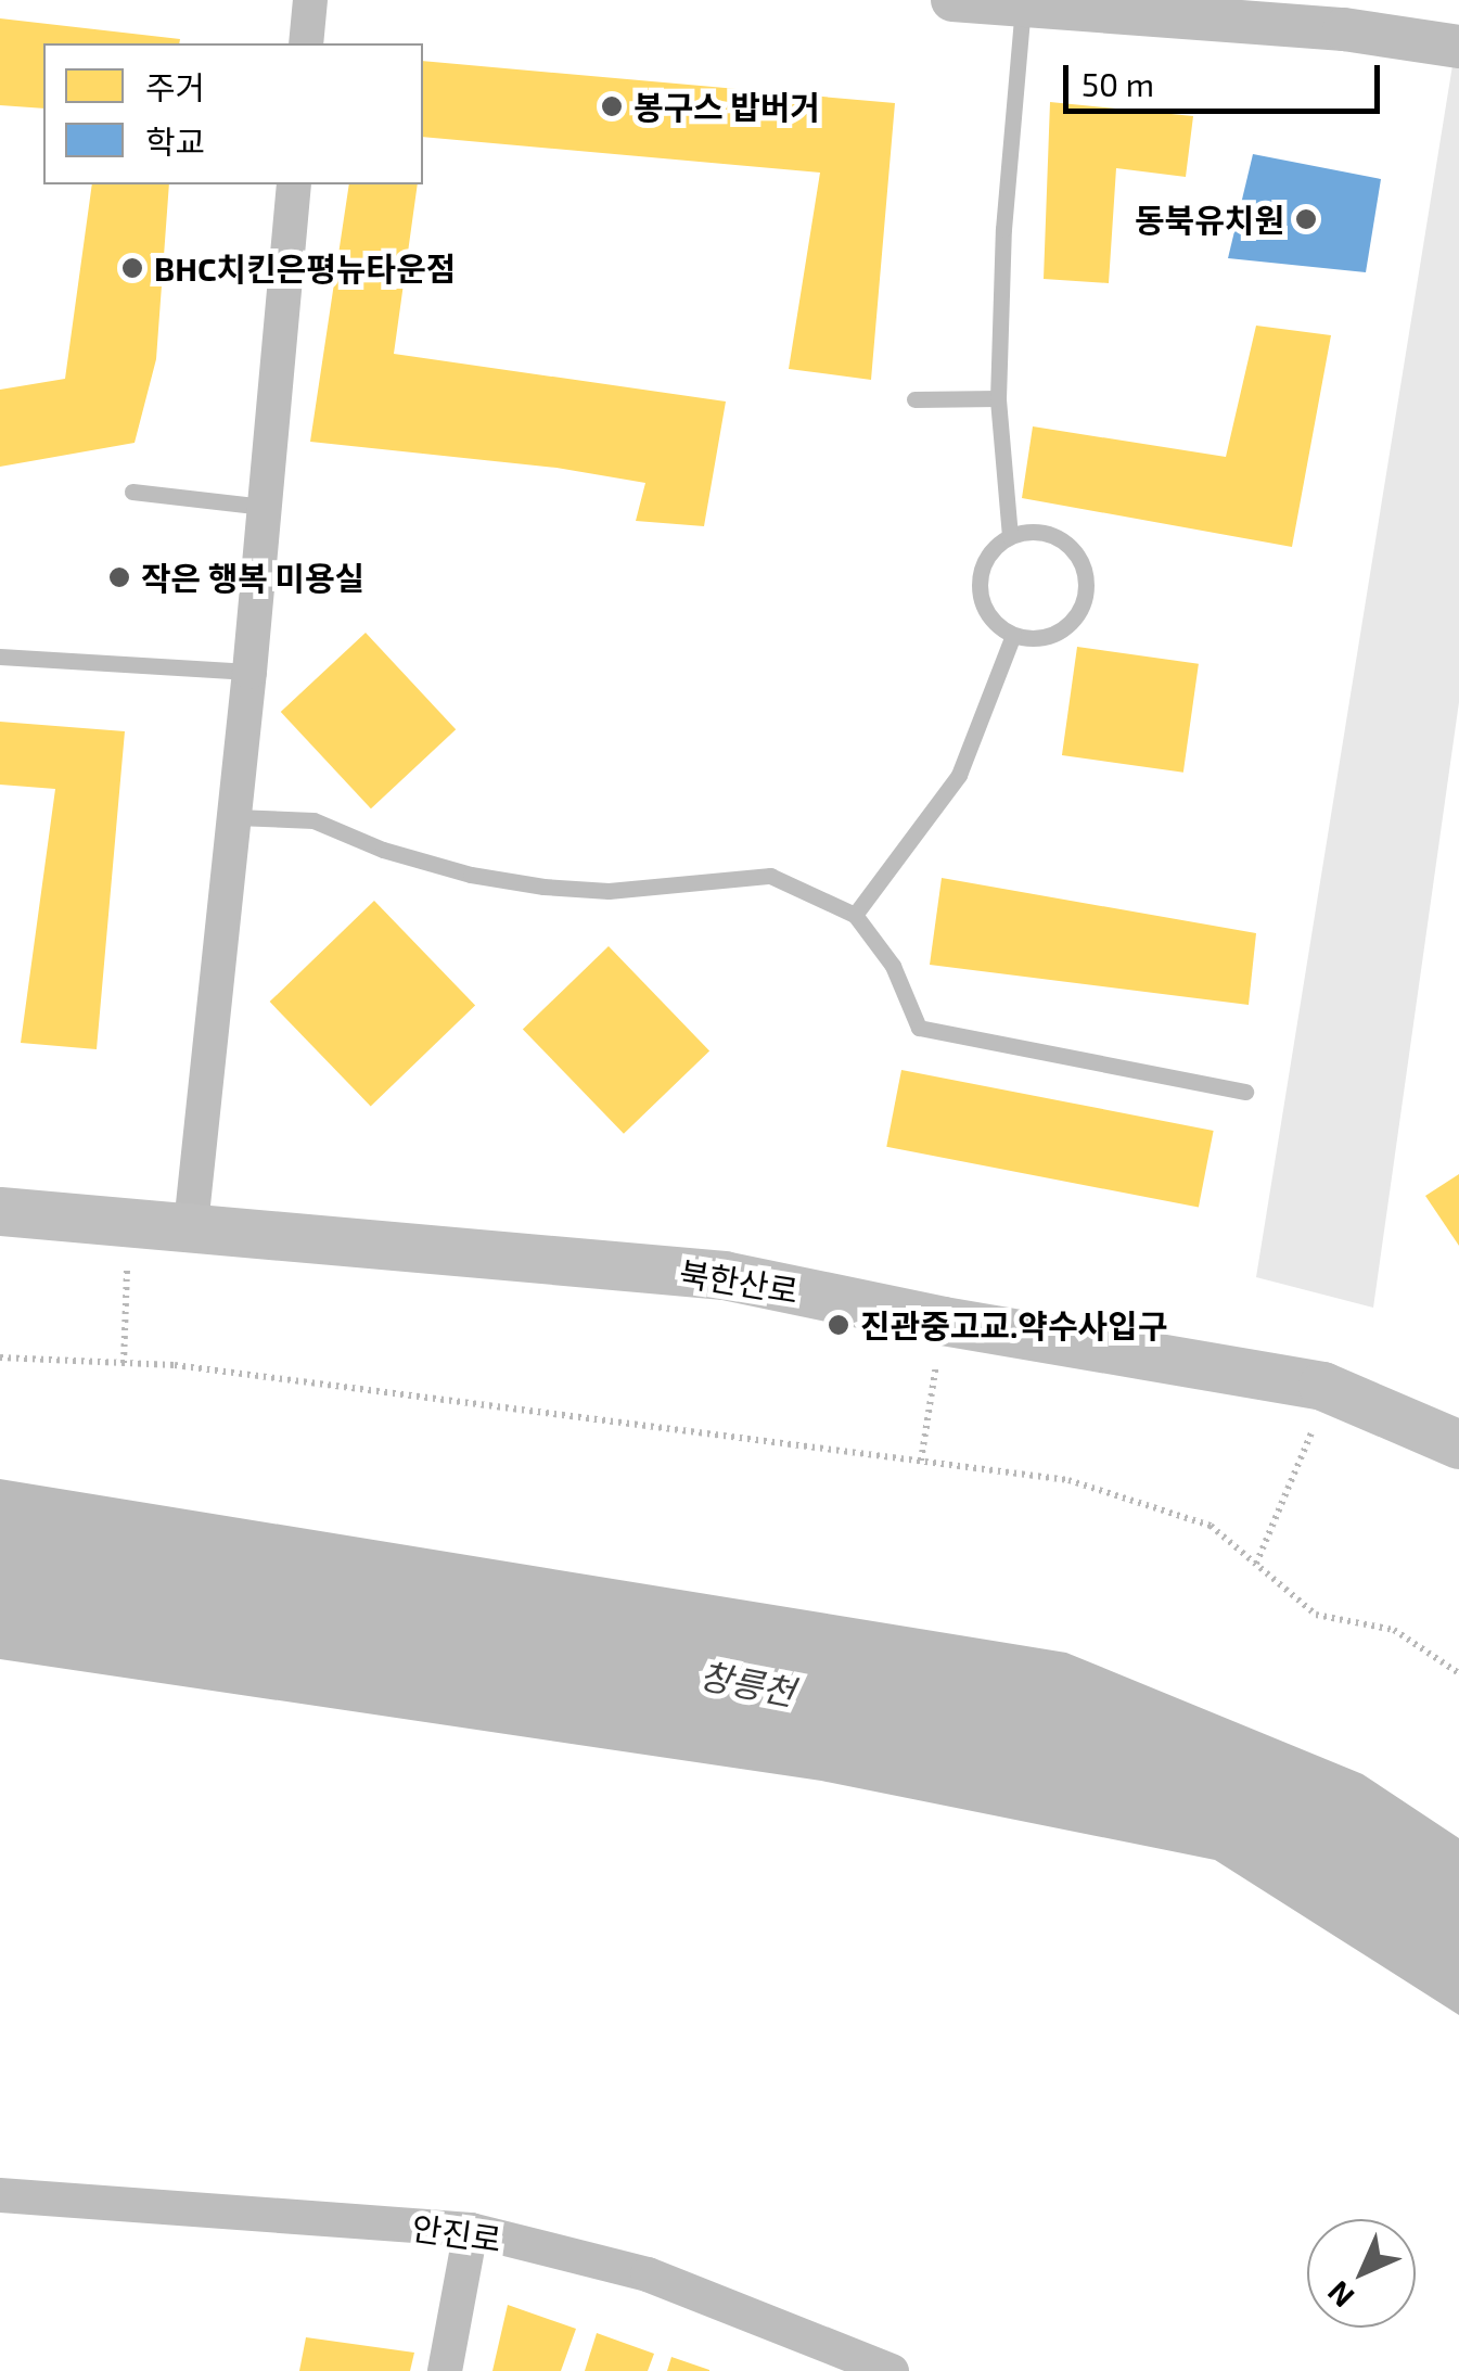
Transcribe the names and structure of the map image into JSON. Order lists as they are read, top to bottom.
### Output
{
  "streets": {
    "main road": ["북한산로"],
    "street": ["안진로"]
  },
  "water": ["창릉천"],
  "places": [
    "봉구스 밥버거",
    "동북유치원",
    "BHC치킨은평뉴타운점",
    "작은 행복 미용실",
    "진관중고교.약수사입구"
  ],
  "legend": ["주거", "학교"],
  "scale_bar": "50 m",
  "north": "bottom left"
}
